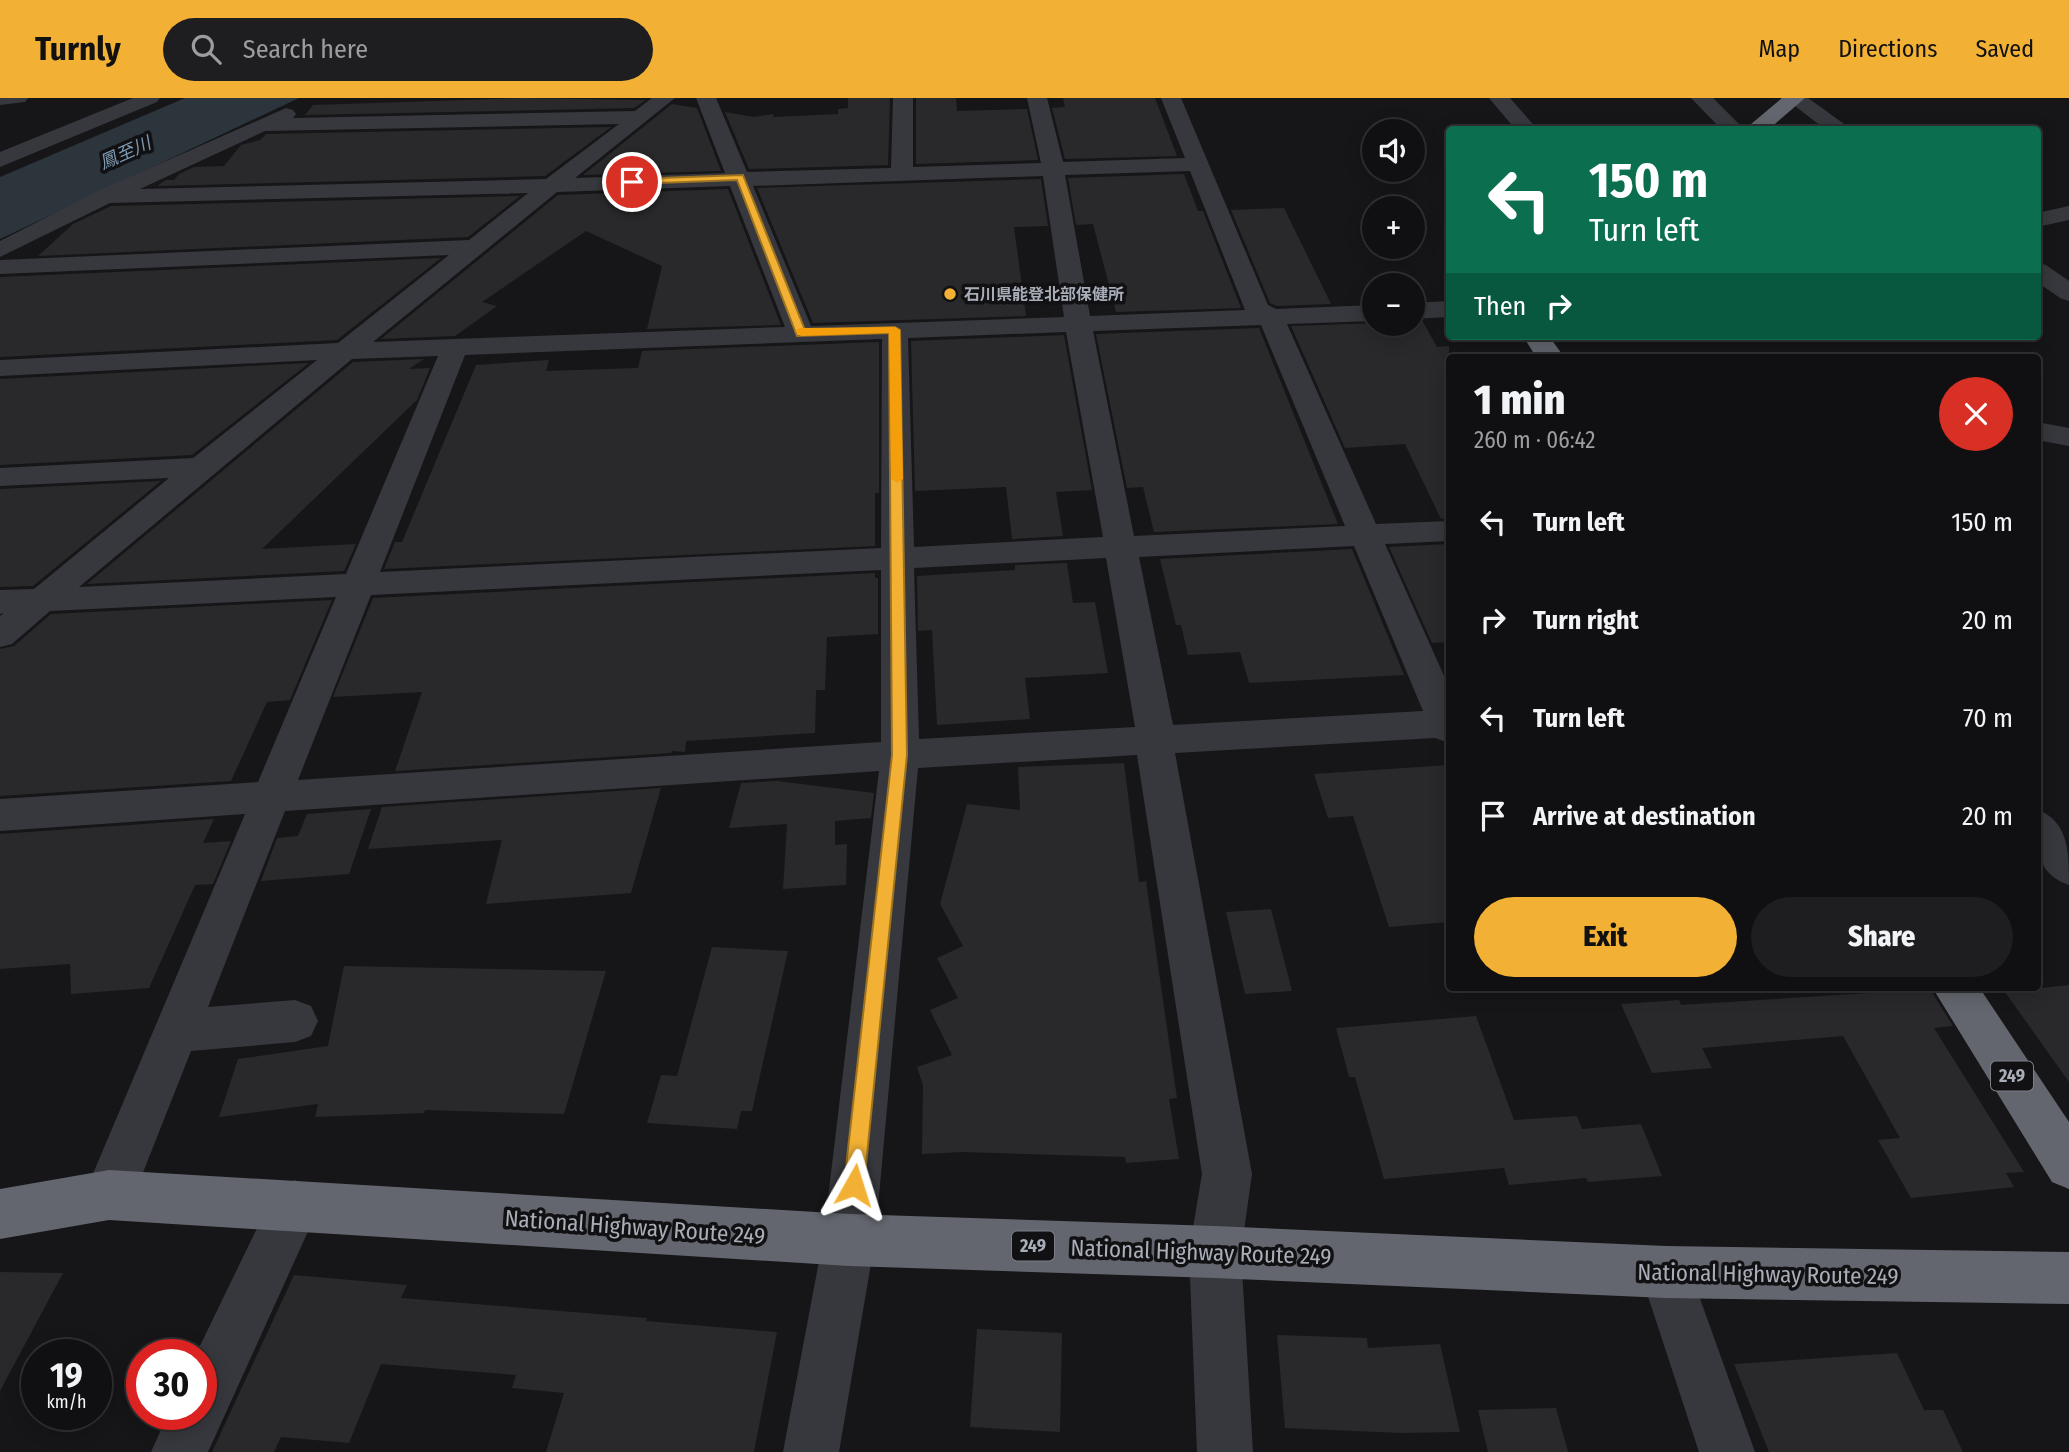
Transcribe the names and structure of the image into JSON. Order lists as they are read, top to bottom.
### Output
{
  "streets": {
    "highway": ["249", "National Highway Route 249"]
  },
  "water": ["鳳至川"],
  "places": ["石川県能登北部保健所"],
  "page": {
    "header": "Turnly",
    "search": "Search here",
    "nav": ["Map", "Directions", "Saved"],
    "map_buttons": ["+", "−"],
    "turn": ["150 m", "Turn left"],
    "then": "Then",
    "heading": ["1 min", "260 m · 06:42"],
    "list": [
      {
        "name": "Turn left",
        "value": "150 m"
      },
      {
        "name": "Turn right",
        "value": "20 m"
      },
      {
        "name": "Turn left",
        "value": "70 m"
      },
      {
        "name": "Arrive at destination",
        "value": "20 m"
      }
    ],
    "buttons": ["Exit", "Share"],
    "speed": "19 km/h",
    "limit": "30"
  }
}
